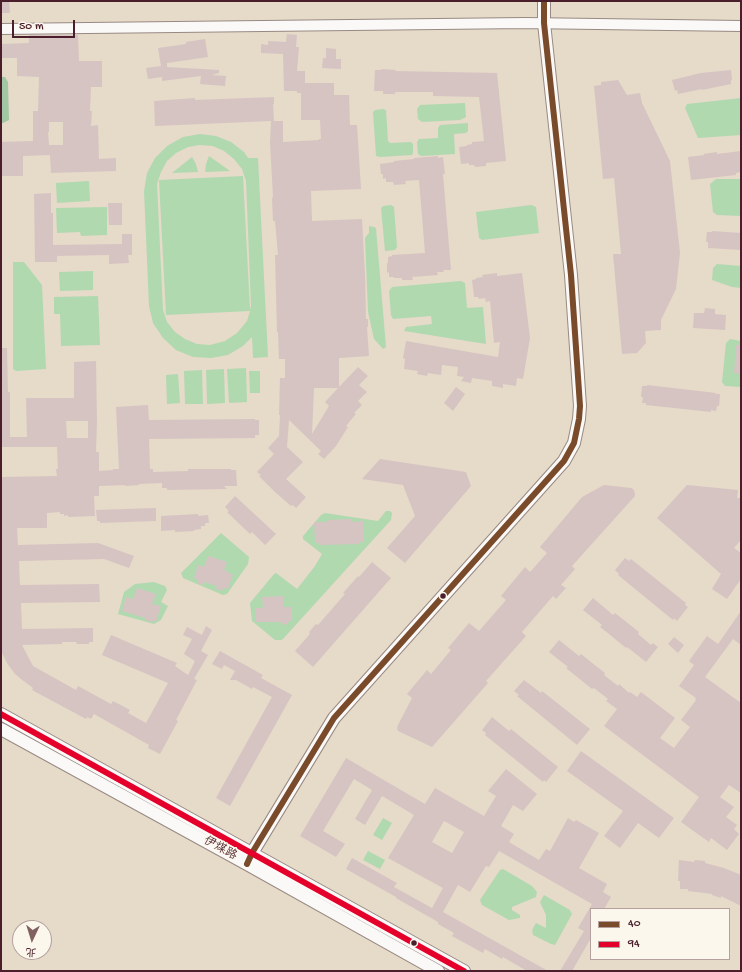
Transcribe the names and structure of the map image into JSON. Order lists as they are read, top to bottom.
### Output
{
  "streets": {
    "main road": ["伊煤路"]
  },
  "lines": ["transit line 40", "transit line 94"],
  "legend": ["40", "94"],
  "scale_bar": "50 m",
  "north": "bottom"
}
